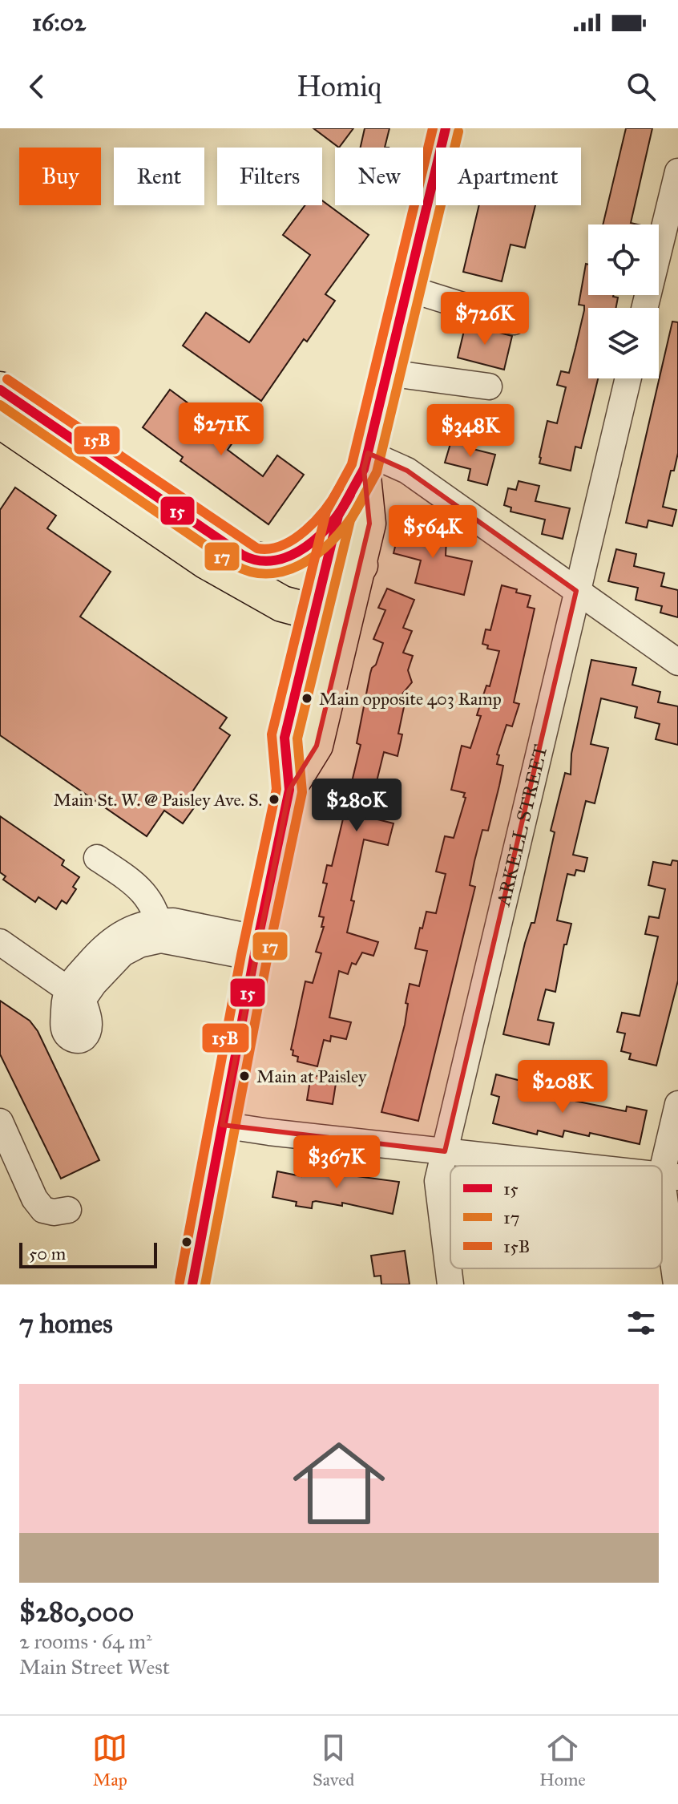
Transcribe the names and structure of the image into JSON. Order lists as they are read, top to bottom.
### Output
{
  "streets": {
    "street": ["ARKELL STREET"]
  },
  "places": ["Main opposite 403 Ramp", "Main St. W. @ Paisley Ave. S.", "Main at Paisley"],
  "lines": ["transit line 15", "transit line 15B", "transit line 17"],
  "legend": ["15", "17", "15B"],
  "scale_bar": "50 m",
  "page": {
    "status": "16:02",
    "header": "Homiq",
    "chip": [
      "Buy",
      "Rent",
      "Filters",
      "New",
      "Apartment"
    ],
    "price": [
      "$726K",
      "$271K",
      "$348K",
      "$564K",
      "$280K",
      "$208K",
      "$367K"
    ],
    "scale": "50 m",
    "heading": "7 homes",
    "list": [
      {
        "name": "$280,000",
        "note": "2 rooms · 64 m² · Main Street West"
      }
    ],
    "tabs": ["Map", "Saved", "Home"]
  }
}
